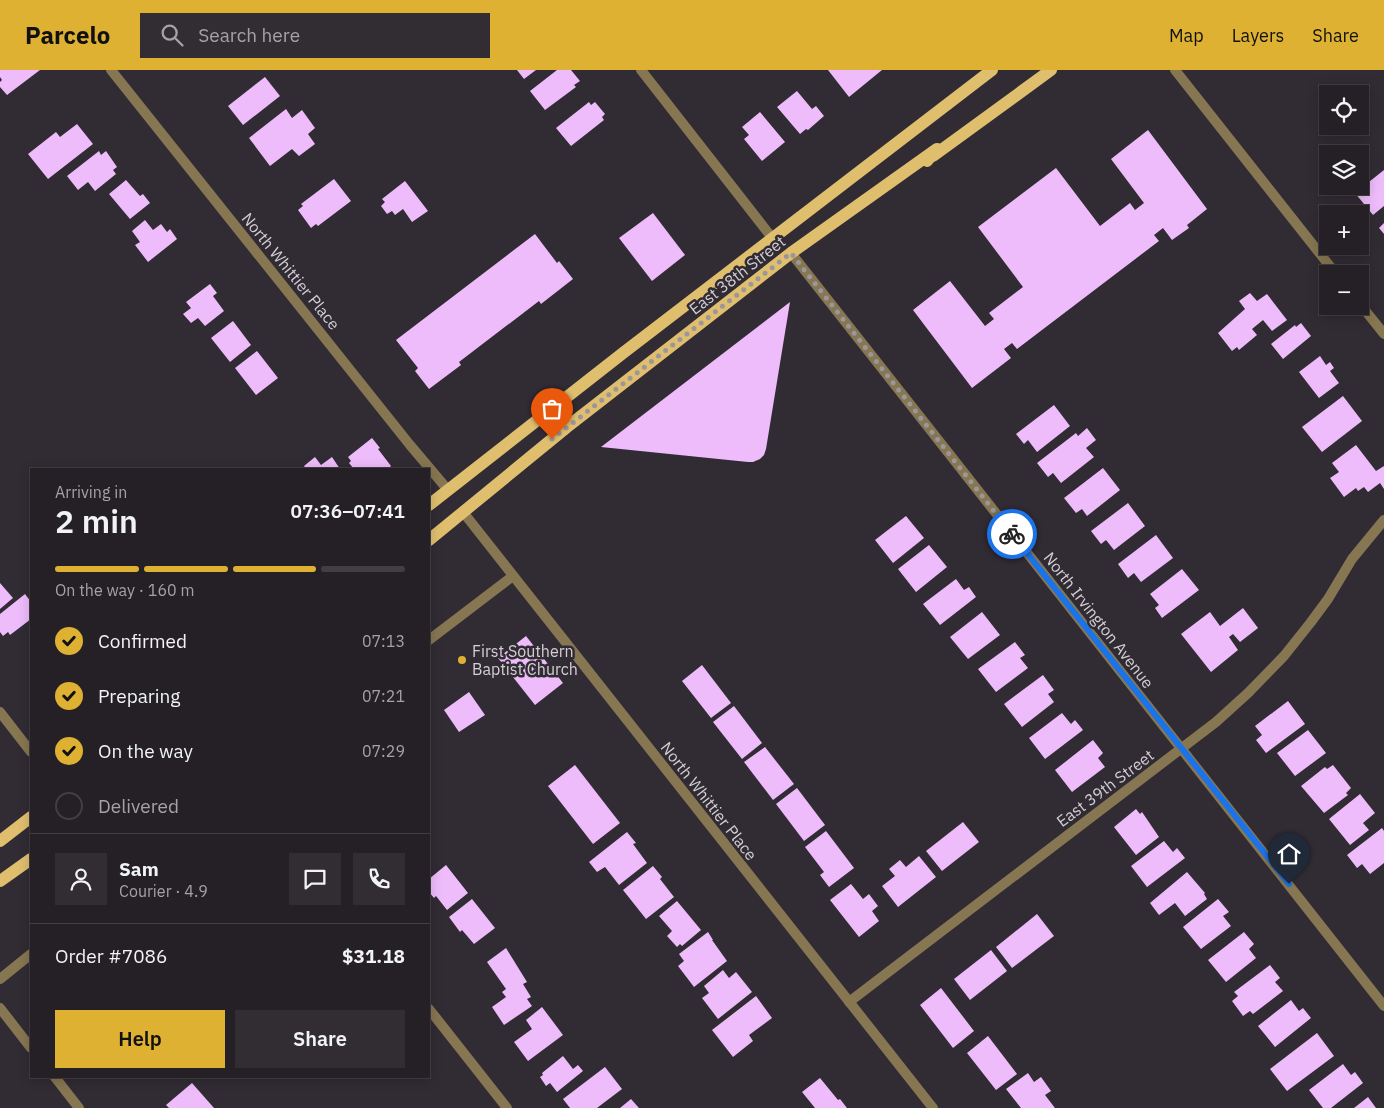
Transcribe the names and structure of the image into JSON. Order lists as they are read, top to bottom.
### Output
{
  "streets": {
    "main road": ["East 38th Street"],
    "street": ["North Whittier Place", "North Irvington Avenue", "East 39th Street"]
  },
  "crossings": [
    ["North Whittier Place", "East 38th Street"],
    ["North Whittier Place", "East 39th Street"],
    ["East 38th Street", "North Irvington Avenue"],
    ["North Irvington Avenue", "East 39th Street"]
  ],
  "places": ["First Southern Baptist Church"],
  "page": {
    "header": "Parcelo",
    "search": "Search here",
    "nav": ["Map", "Layers", "Share"],
    "map_buttons": ["+", "−"],
    "heading": ["2 min", "Arriving in", "07:36–07:41"],
    "panel": [
      "Sam",
      "Courier · 4.9",
      "Order #7086",
      "$31.18"
    ],
    "bar": "On the way · 160 m",
    "list": [
      ["Confirmed", "07:13"],
      ["Preparing", "07:21"],
      ["On the way", "07:29"],
      "Delivered"
    ],
    "buttons": ["Help", "Share"]
  }
}
